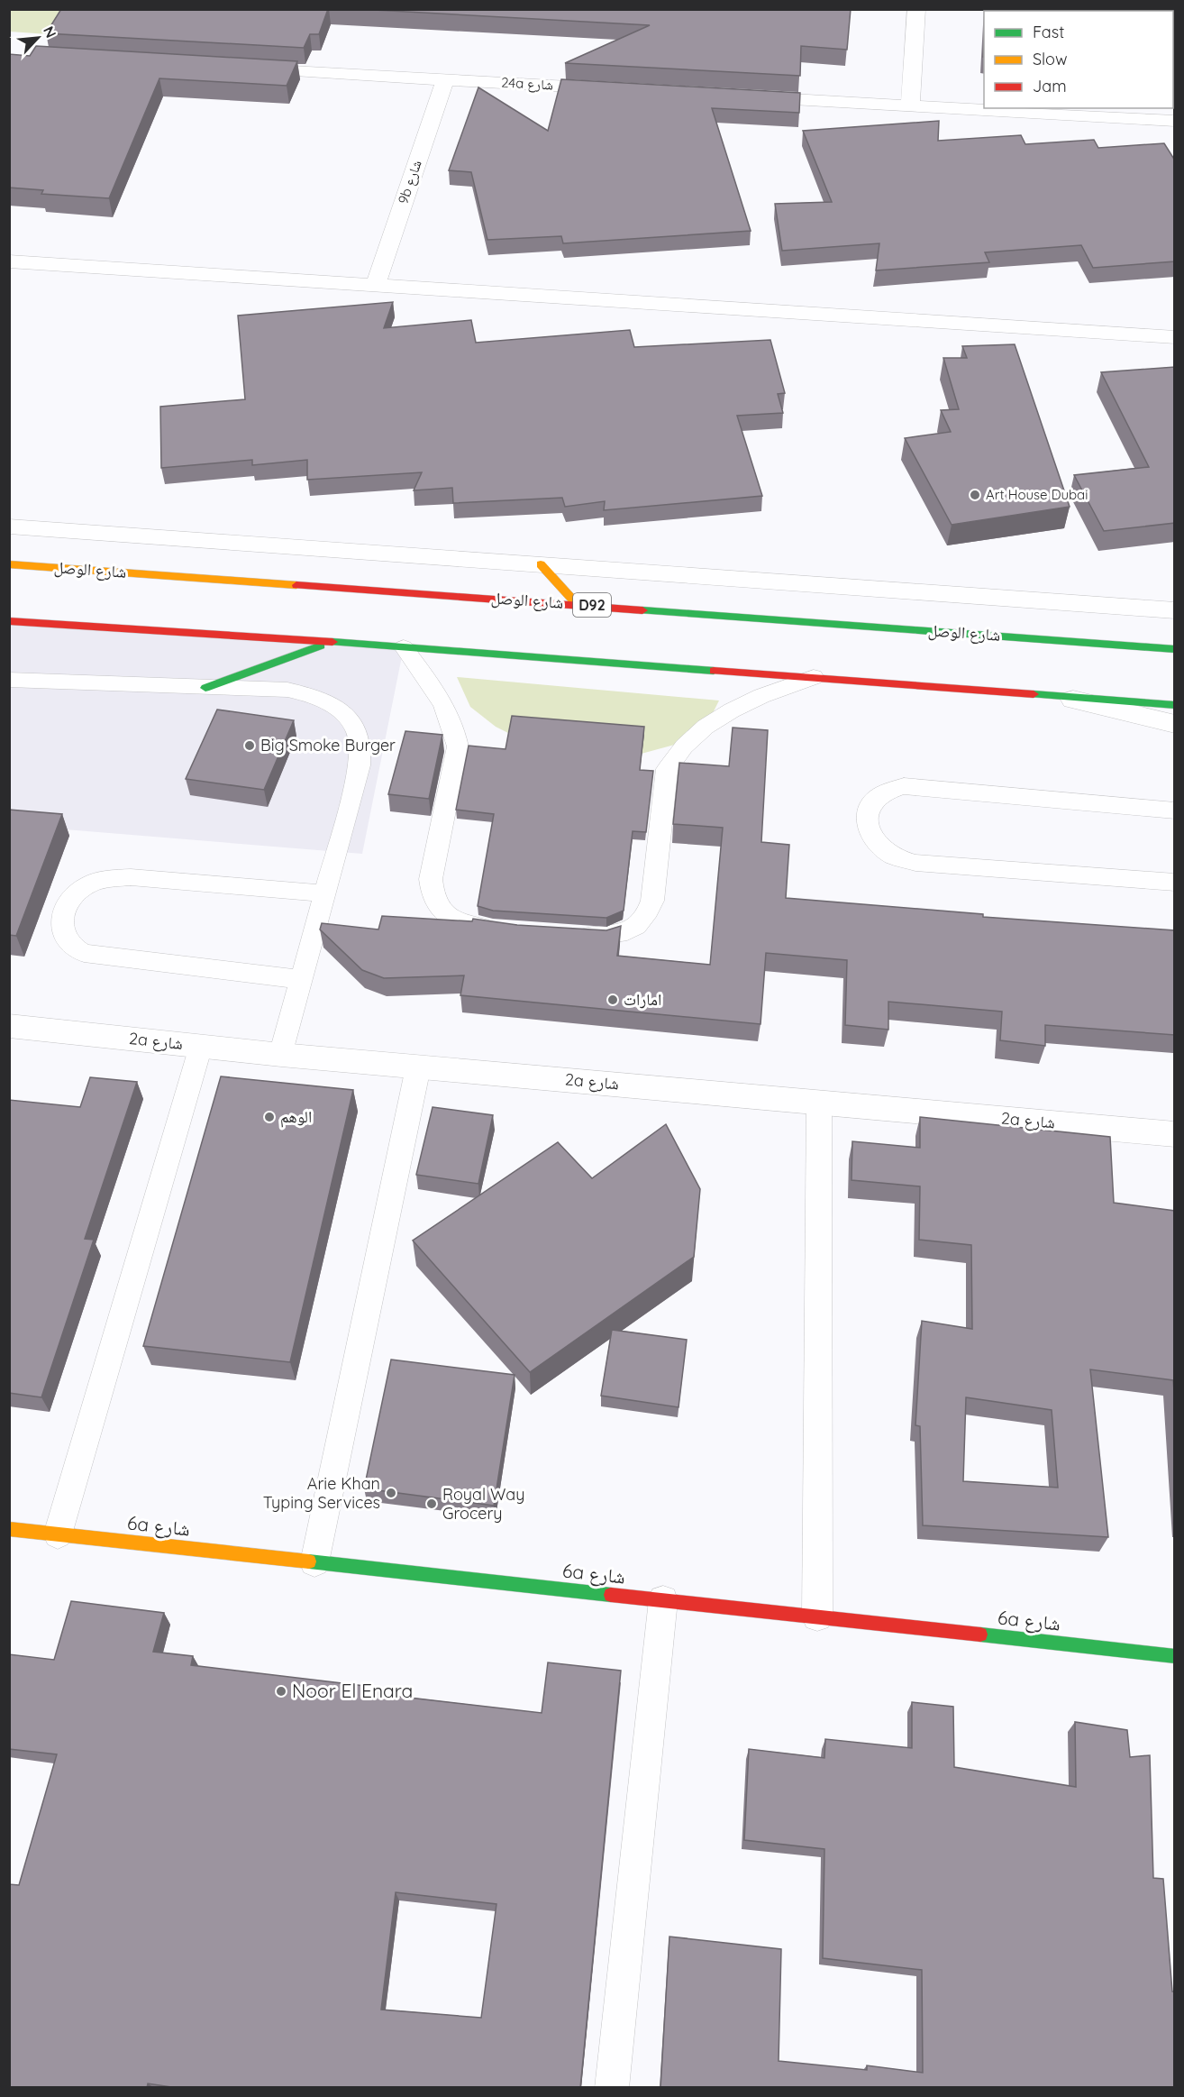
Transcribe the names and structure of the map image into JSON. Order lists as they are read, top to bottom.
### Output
{
  "streets": {
    "main road": ["شارع الوصل", "D92", "6a شارع"],
    "street": ["24a شارع", "9b شارع", "2a شارع"]
  },
  "crossings": [
    ["24a شارع", "9b شارع"]
  ],
  "places": [
    "Art House Dubai",
    "Big Smoke Burger",
    "امارات",
    "الوهم",
    "Arie Khan Typing Services",
    "Royal Way Grocery",
    "Noor El Enara"
  ],
  "legend": ["Fast", "Slow", "Jam"],
  "north": "top right"
}
